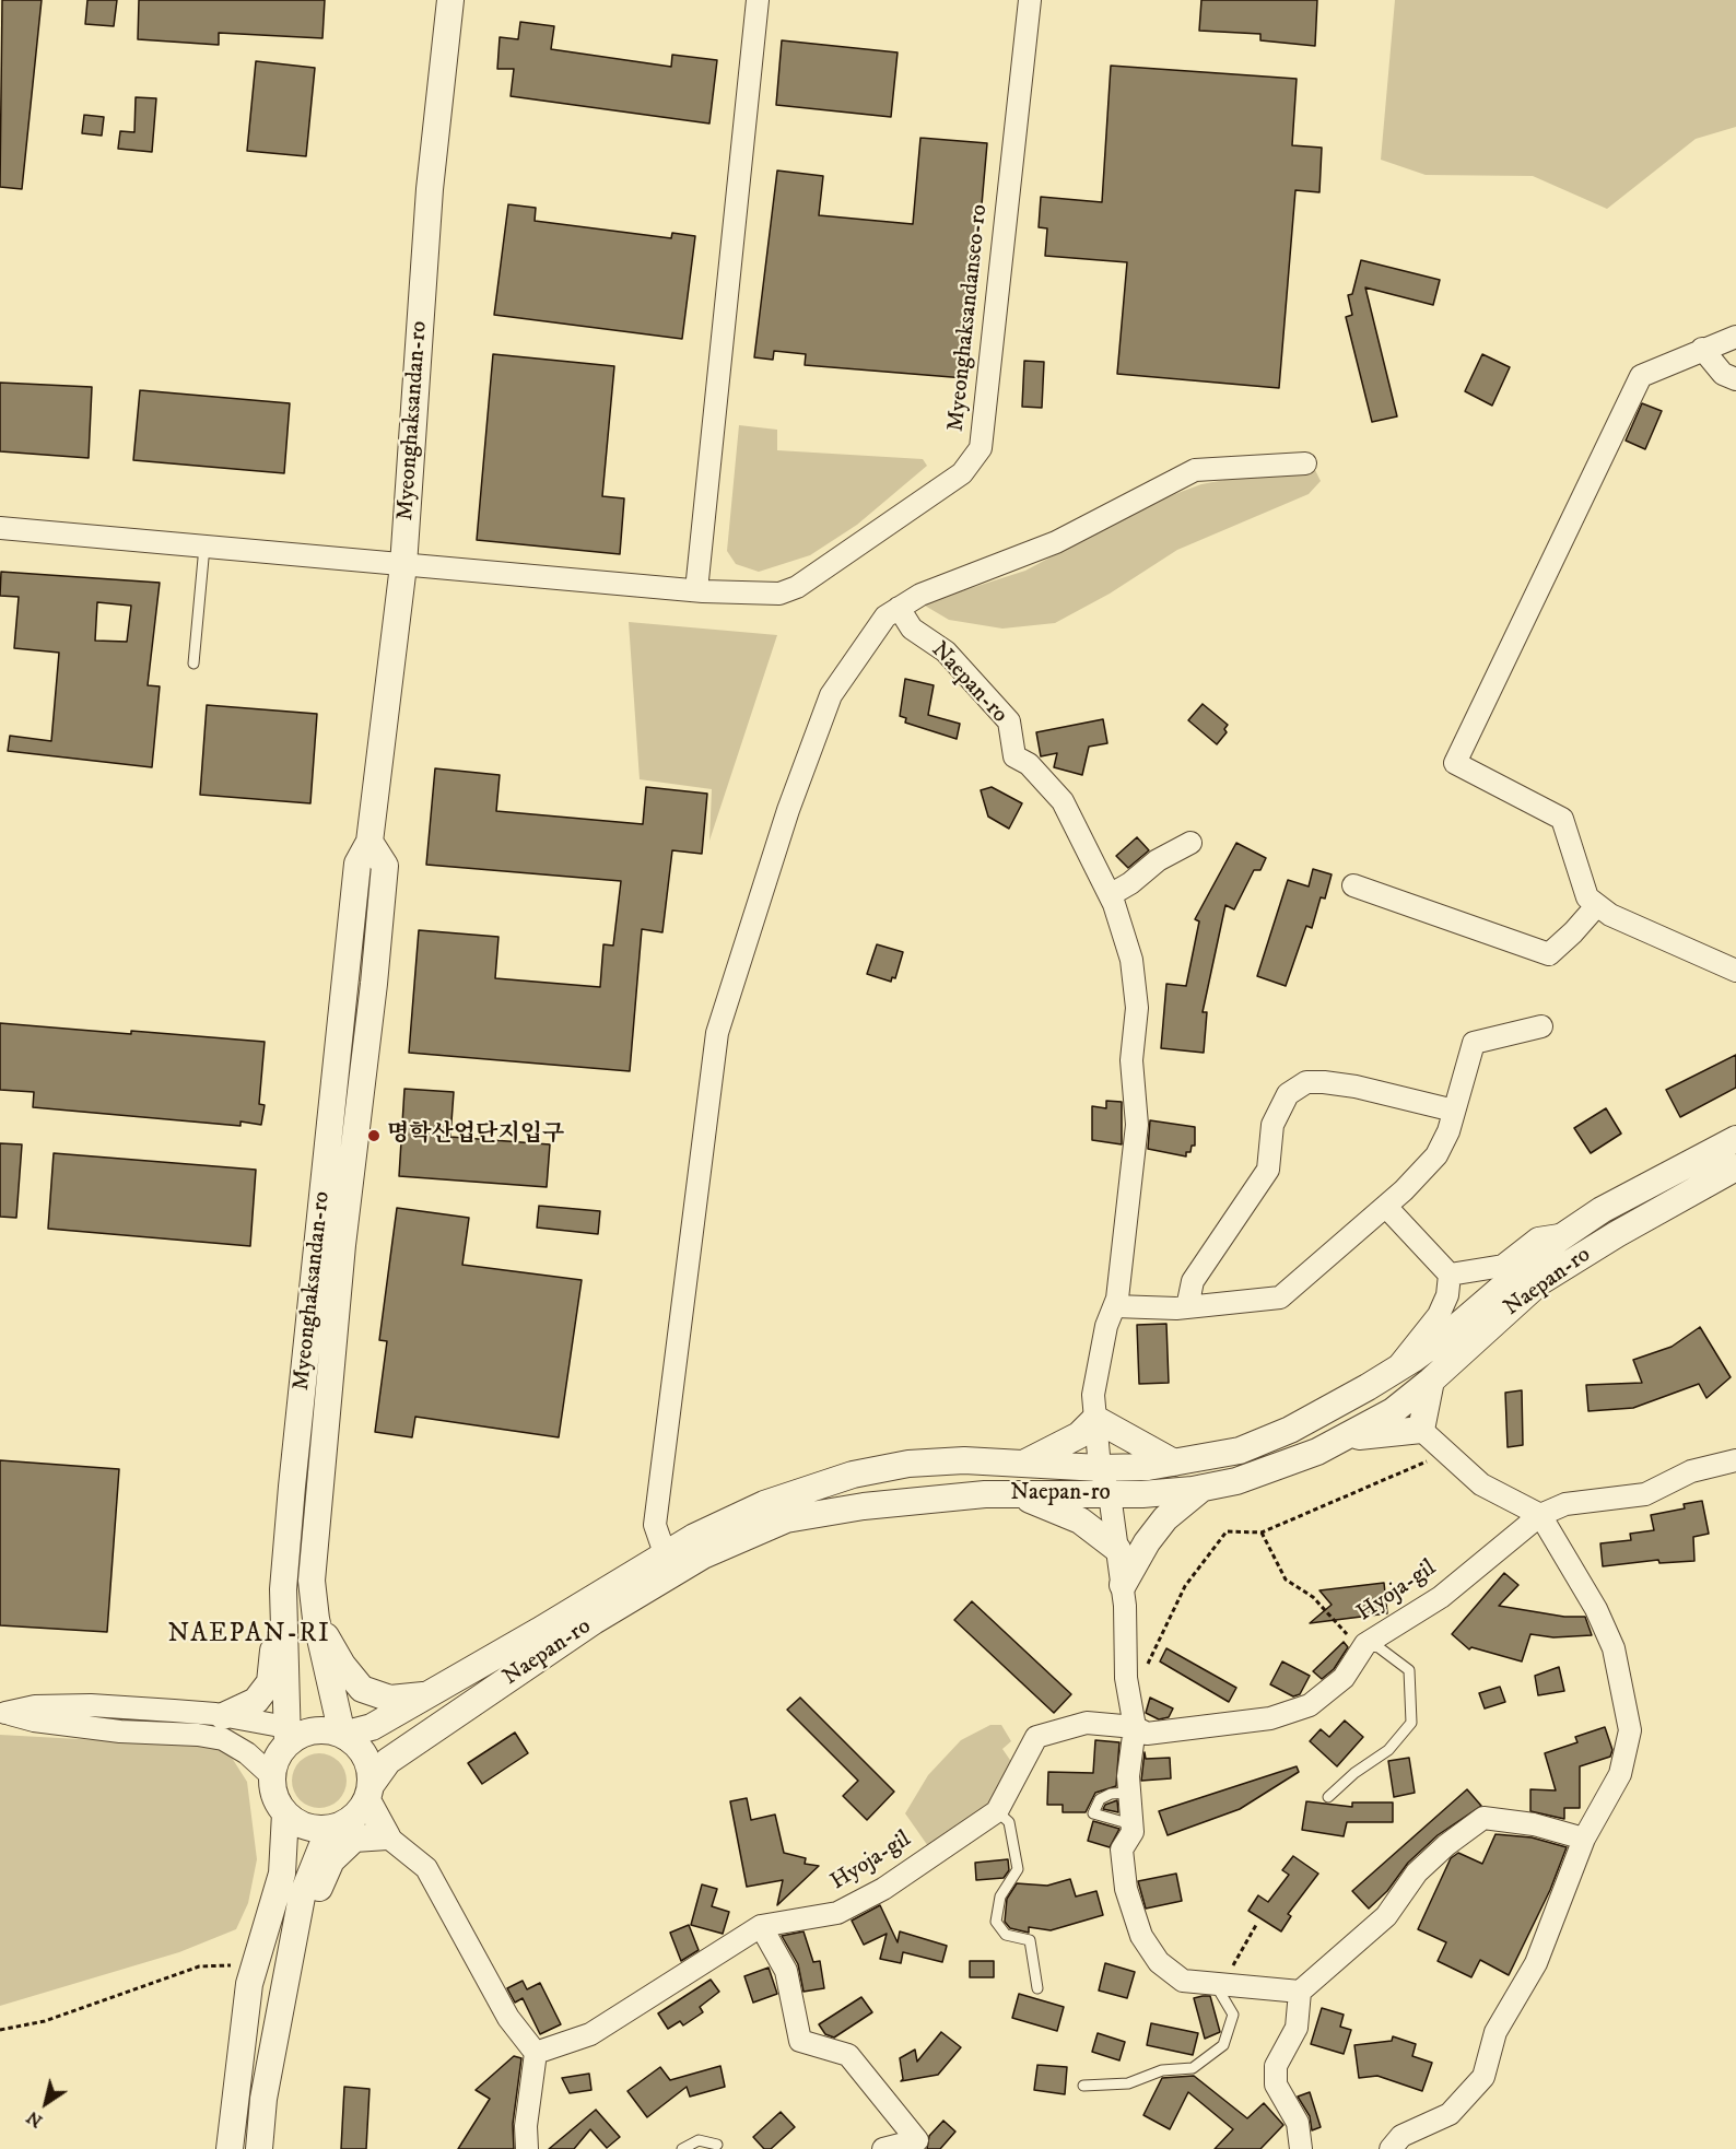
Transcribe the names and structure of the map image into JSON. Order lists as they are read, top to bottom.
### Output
{
  "streets": {
    "street": [
      "Myeonghaksandanseo-ro",
      "Myeonghaksandan-ro",
      "Naepan-ro",
      "Hyoja-gil"
    ]
  },
  "crossings": [
    ["Myeonghaksandanseo-ro", "Myeonghaksandan-ro"],
    ["Myeonghaksandan-ro", "Naepan-ro"]
  ],
  "districts": ["NAEPAN-RI"],
  "places": ["명학산업단지입구"],
  "north": "bottom left"
}
